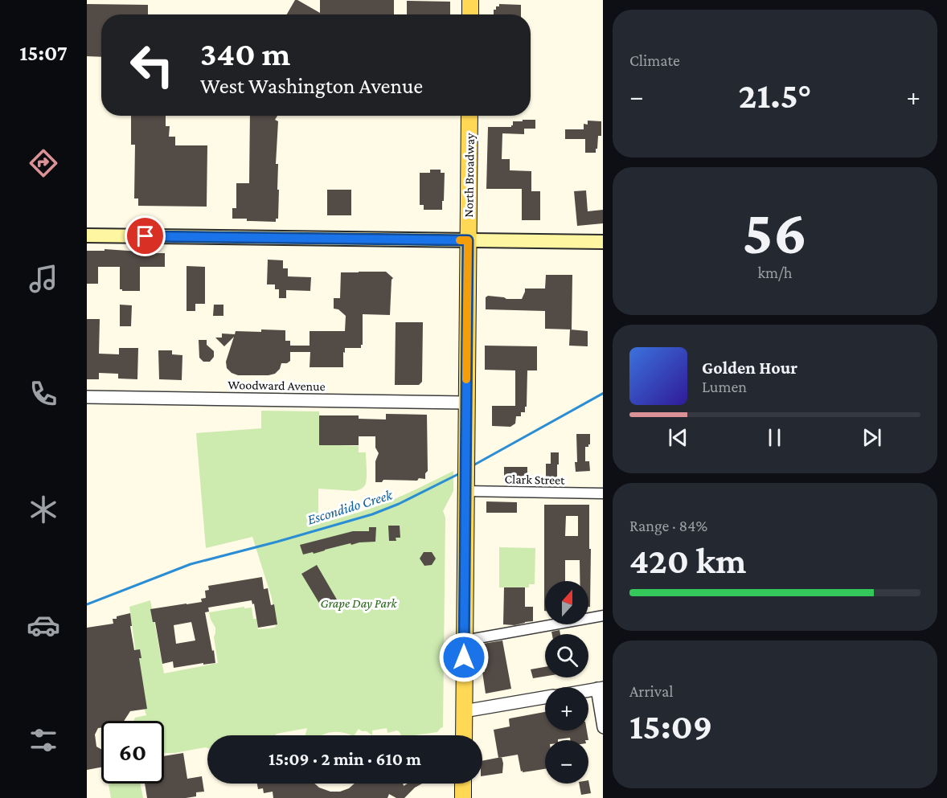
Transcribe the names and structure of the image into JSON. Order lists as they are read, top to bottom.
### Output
{
  "streets": {
    "main road": ["North Broadway"],
    "street": ["Woodward Avenue", "Clark Street"]
  },
  "crossings": [
    ["North Broadway", "Woodward Avenue"],
    ["North Broadway", "Clark Street"]
  ],
  "water": ["Escondido Creek"],
  "parks": ["Grape Day Park"],
  "north": "top",
  "page": {
    "tabs": "15:07",
    "tile": [
      "Climate",
      ["56", "km/h"],
      ["Range · 84%", "420 km"],
      ["Arrival", "15:09"]
    ],
    "turn": ["340 m", "West Washington Avenue"],
    "heat": ["−", "21.5°", "+"],
    "song": ["Golden Hour", "Lumen"],
    "map_buttons": ["+", "−"],
    "limit": "60",
    "trip": "15:09 · 2 min · 610 m"
  }
}
